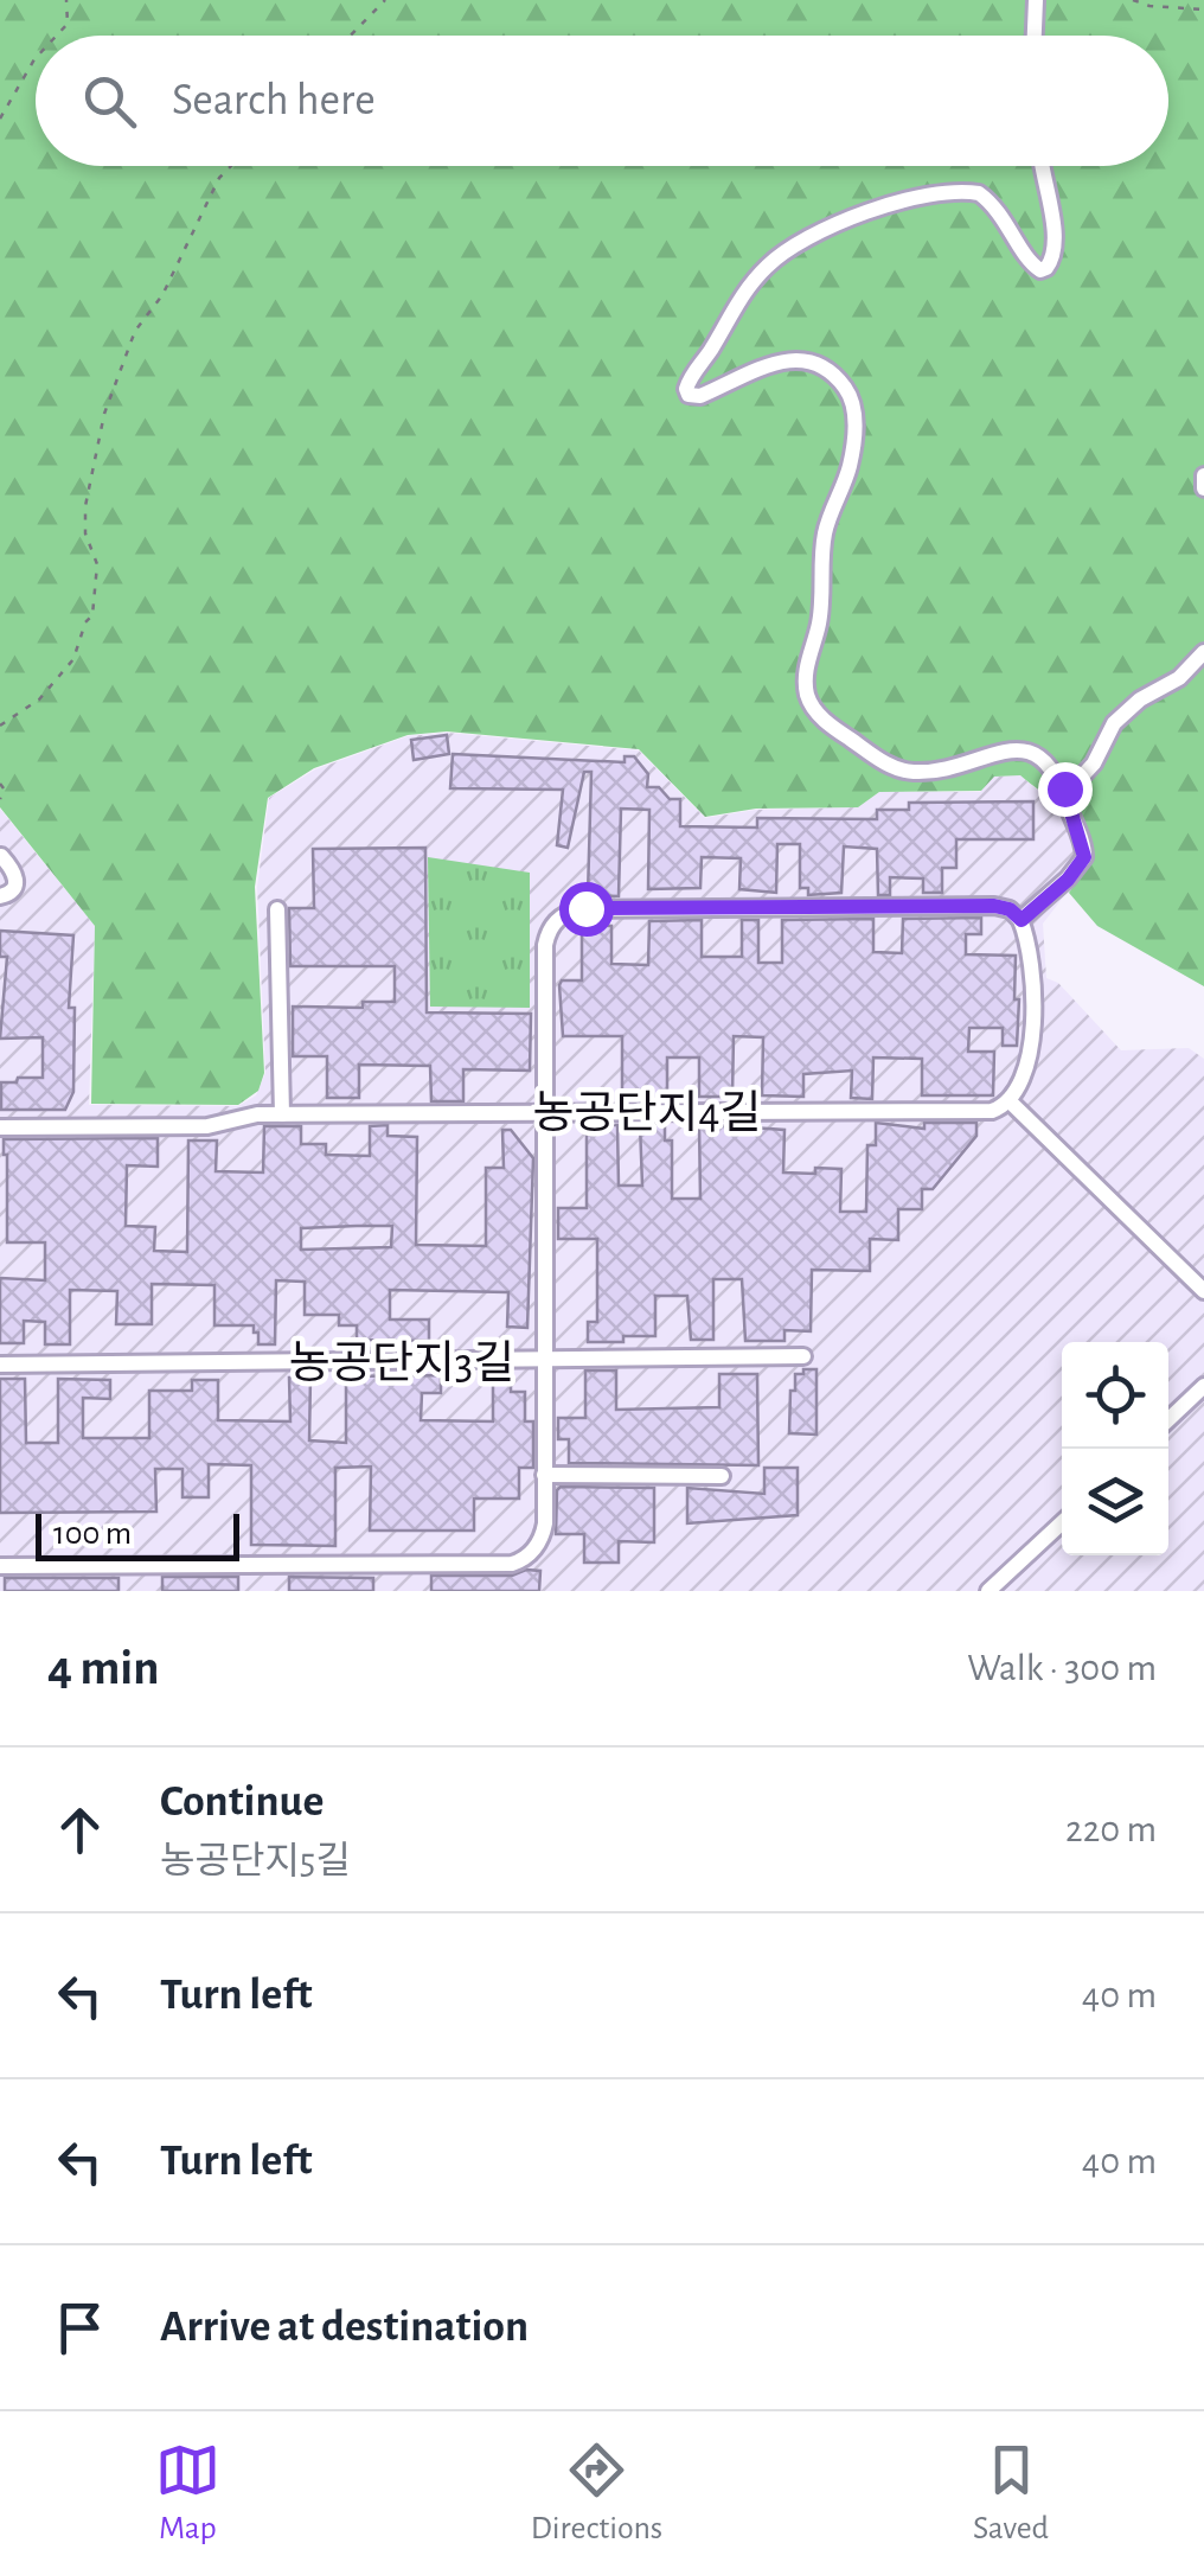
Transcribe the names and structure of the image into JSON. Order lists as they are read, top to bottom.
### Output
{
  "streets": {
    "street": ["농공단지4길", "농공단지3길"]
  },
  "scale_bar": "100 m",
  "page": {
    "search": "Search here",
    "scale": "100 m",
    "heading": ["4 min", "Walk · 300 m"],
    "list": [
      ["Continue", "농공단지5길", "220 m"],
      ["Turn left", "40 m"],
      ["Turn left", "40 m"],
      "Arrive at destination"
    ],
    "nav": ["Map", "Directions", "Saved"]
  }
}
